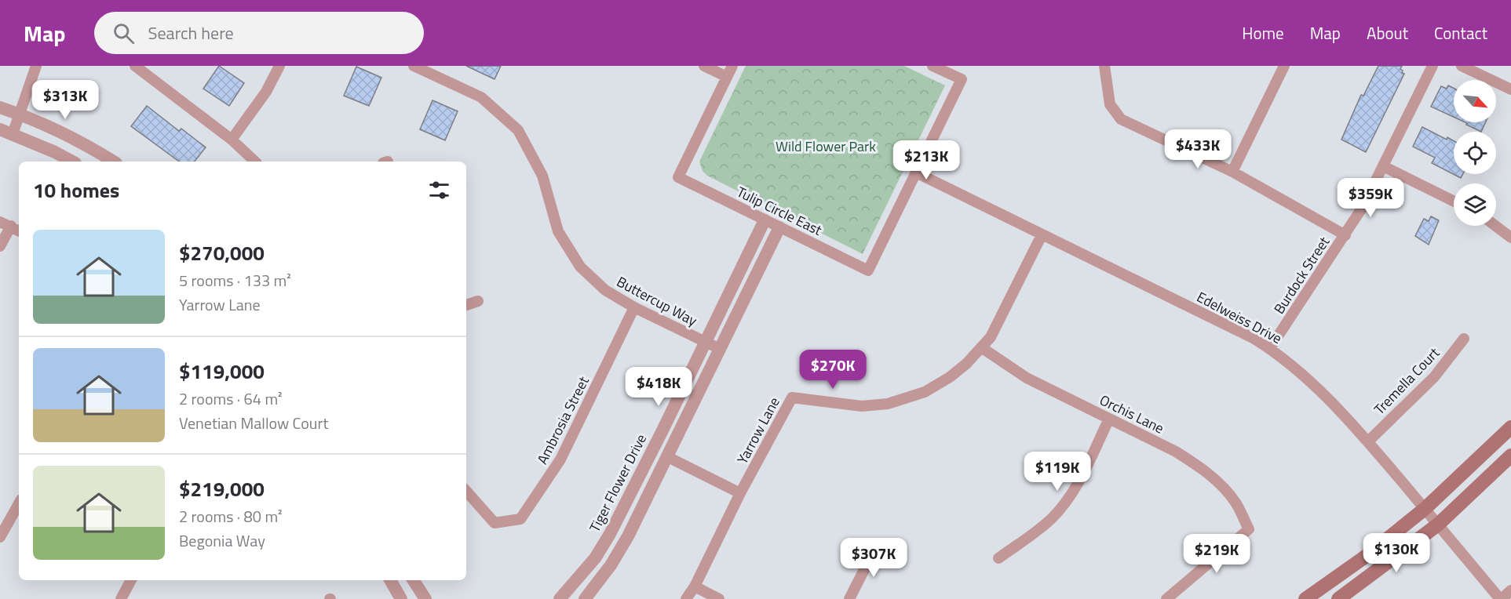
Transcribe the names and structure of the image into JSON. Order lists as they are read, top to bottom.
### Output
{
  "streets": {
    "street": [
      "Tulip Circle East",
      "Burdock Street",
      "Buttercup Way",
      "Edelweiss Drive",
      "Tremella Court",
      "Orchis Lane",
      "Ambrosia Street",
      "Yarrow Lane",
      "Tiger Flower Drive"
    ]
  },
  "crossings": [
    ["Tulip Circle East", "Edelweiss Drive"],
    ["Tulip Circle East", "Tiger Flower Drive"],
    ["Burdock Street", "Edelweiss Drive"],
    ["Buttercup Way", "Ambrosia Street"],
    ["Buttercup Way", "Tiger Flower Drive"],
    ["Edelweiss Drive", "Tremella Court"],
    ["Edelweiss Drive", "Yarrow Lane"],
    ["Orchis Lane", "Yarrow Lane"]
  ],
  "parks": ["Wild Flower Park"],
  "north": "bottom right",
  "page": {
    "header": "Map",
    "search": "Search here",
    "nav": [
      "Home",
      "Map",
      "About",
      "Contact"
    ],
    "price": [
      "$313K",
      "$433K",
      "$213K",
      "$359K",
      "$270K",
      "$418K",
      "$119K",
      "$130K",
      "$219K",
      "$307K"
    ],
    "heading": "10 homes",
    "list": [
      {
        "name": "$270,000",
        "note": "5 rooms · 133 m² · Yarrow Lane"
      },
      {
        "name": "$119,000",
        "note": "2 rooms · 64 m² · Venetian Mallow Court"
      },
      {
        "name": "$219,000",
        "note": "2 rooms · 80 m² · Begonia Way"
      }
    ]
  }
}
